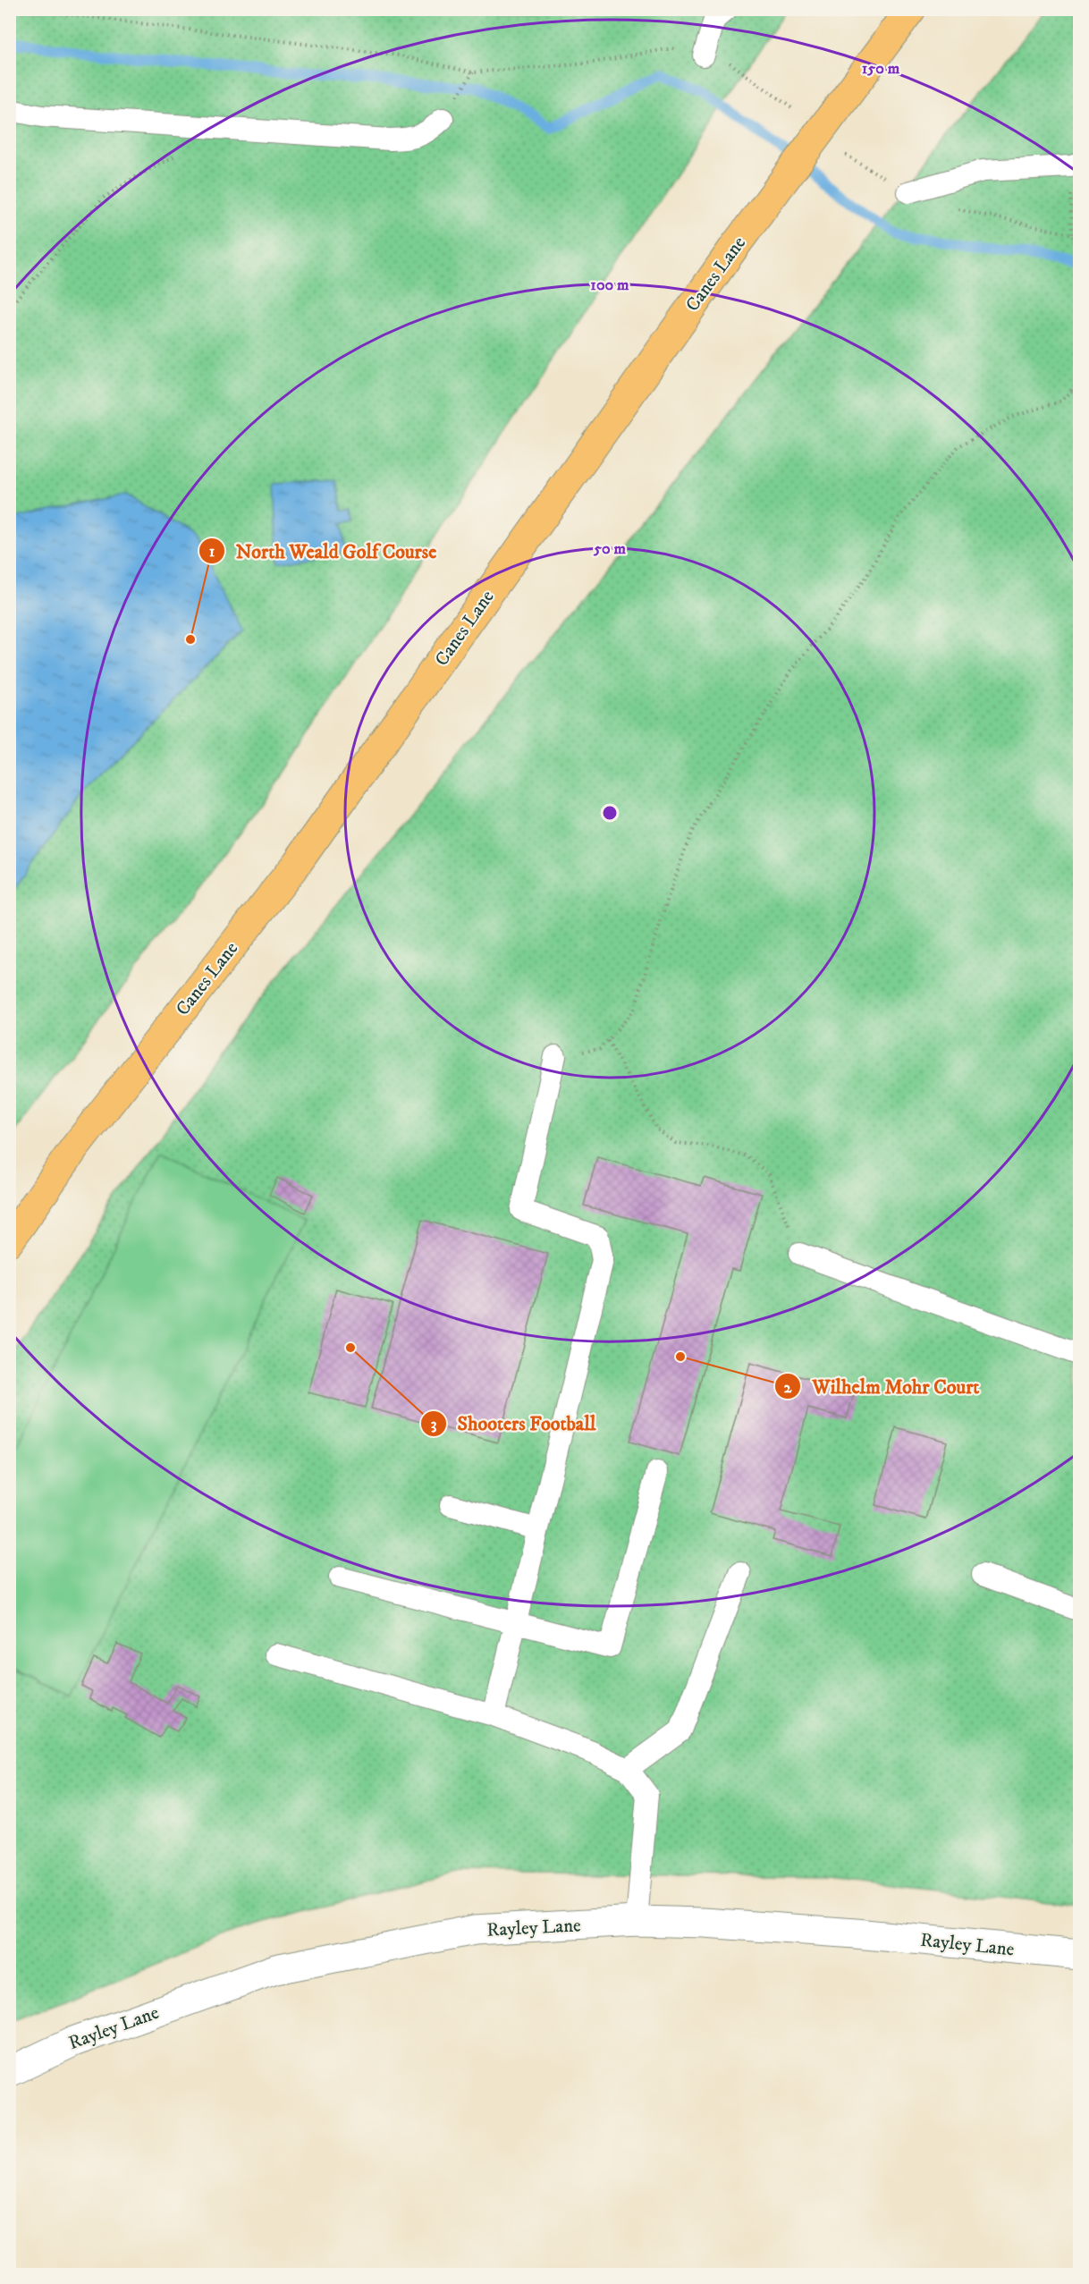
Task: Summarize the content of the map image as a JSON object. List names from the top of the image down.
{
  "streets": {
    "highway": ["Canes Lane"],
    "street": ["Rayley Lane"]
  },
  "places": ["North Weald Golf Course", "Shooters Football", "Wilhelm Mohr Court"],
  "rings": ["150 m", "100 m", "50 m"]
}
